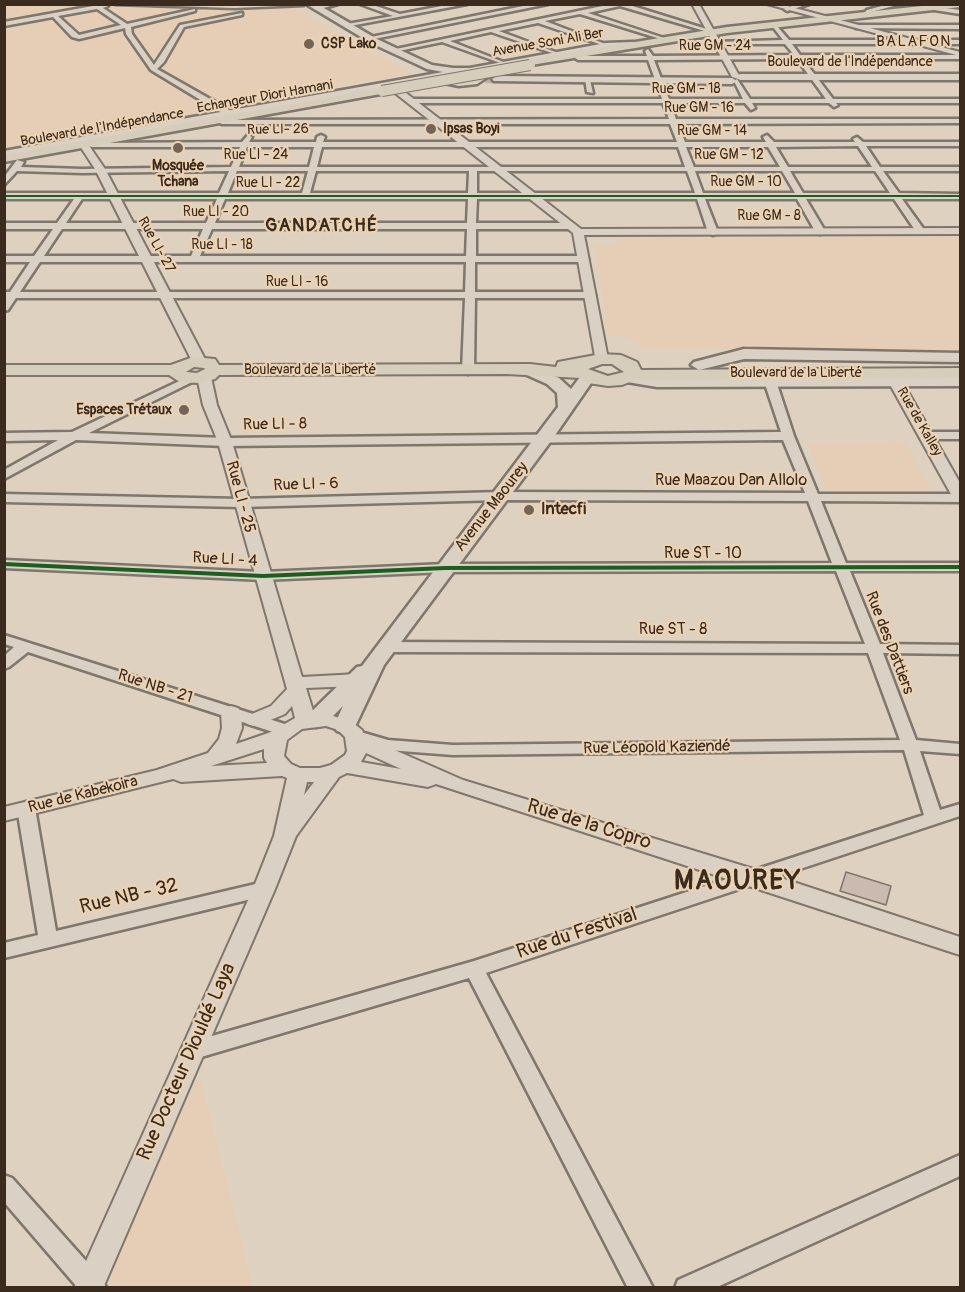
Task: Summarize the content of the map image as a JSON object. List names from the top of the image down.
{
  "streets": {
    "highway": ["Boulevard de la Liberté"],
    "main road": [
      "Avenue Soni Ali Ber",
      "Boulevard de l'Indépendance",
      "Echangeur Diori Hamani",
      "Avenue Maourey"
    ],
    "street": [
      "Rue GM - 24",
      "Rue GM - 18",
      "Rue GM - 16",
      "Rue LI- 26",
      "Rue GM - 14",
      "Rue LI - 24",
      "Rue GM - 12",
      "Rue GM - 10",
      "Rue LI - 22",
      "Rue LI - 20",
      "Rue GM - 8",
      "Rue LI- 27",
      "Rue LI - 18",
      "Rue LI - 16",
      "Rue de Kalley",
      "Rue LI - 8",
      "Rue Maazou Dan Allolo",
      "Rue LI - 6",
      "Rue LI - 25",
      "Rue ST - 10",
      "Rue LI - 4",
      "Rue ST - 8",
      "Rue des Dattiers",
      "Rue NB - 21",
      "Rue Léopold Kaziendé",
      "Rue de Kabekoira",
      "Rue de la Copro",
      "Rue NB - 32",
      "Rue du Festival",
      "Rue Docteur Diouldé Laya"
    ]
  },
  "crossings": [
    ["Avenue Soni Ali Ber", "Rue GM - 24"],
    ["Avenue Soni Ali Ber", "Boulevard de l'Indépendance"],
    ["Avenue Soni Ali Ber", "Echangeur Diori Hamani"],
    ["Boulevard de l'Indépendance", "Echangeur Diori Hamani"],
    ["Boulevard de l'Indépendance", "Rue GM - 16"],
    ["Boulevard de l'Indépendance", "Rue LI- 26"],
    ["Boulevard de l'Indépendance", "Rue LI- 27"],
    ["Rue LI- 26", "Rue GM - 14"],
    ["Rue LI- 26", "Rue LI- 27"],
    ["Rue LI - 24", "Rue GM - 12"],
    ["Rue LI - 24", "Rue LI- 27"],
    ["Rue GM - 10", "Rue LI - 22"],
    ["Rue LI - 22", "Rue LI- 27"],
    ["Rue LI - 20", "Rue GM - 8"],
    ["Rue LI - 20", "Rue LI- 27"],
    ["Rue LI- 27", "Rue LI - 18"],
    ["Rue LI- 27", "Rue LI - 16"],
    ["Rue LI- 27", "Boulevard de la Liberté"],
    ["Rue LI- 27", "Rue LI - 25"],
    ["Boulevard de la Liberté", "Rue de Kalley"],
    ["Boulevard de la Liberté", "Rue LI - 25"],
    ["Boulevard de la Liberté", "Avenue Maourey"],
    ["Boulevard de la Liberté", "Rue des Dattiers"],
    ["Rue de Kalley", "Rue Maazou Dan Allolo"],
    ["Rue LI - 8", "Rue LI - 25"],
    ["Rue LI - 8", "Avenue Maourey"],
    ["Rue LI - 8", "Rue des Dattiers"],
    ["Rue Maazou Dan Allolo", "Rue LI - 6"],
    ["Rue Maazou Dan Allolo", "Avenue Maourey"],
    ["Rue Maazou Dan Allolo", "Rue des Dattiers"],
    ["Rue LI - 6", "Rue LI - 25"],
    ["Rue LI - 6", "Avenue Maourey"],
    ["Rue LI - 25", "Avenue Maourey"],
    ["Rue LI - 25", "Rue LI - 4"],
    ["Rue LI - 25", "Rue NB - 21"],
    ["Rue LI - 25", "Rue Léopold Kaziendé"],
    ["Rue LI - 25", "Rue de Kabekoira"],
    ["Rue LI - 25", "Rue de la Copro"],
    ["Rue LI - 25", "Rue Docteur Diouldé Laya"],
    ["Avenue Maourey", "Rue ST - 10"],
    ["Avenue Maourey", "Rue LI - 4"],
    ["Avenue Maourey", "Rue ST - 8"],
    ["Avenue Maourey", "Rue NB - 21"],
    ["Avenue Maourey", "Rue Léopold Kaziendé"],
    ["Avenue Maourey", "Rue de Kabekoira"],
    ["Avenue Maourey", "Rue de la Copro"],
    ["Avenue Maourey", "Rue Docteur Diouldé Laya"],
    ["Rue ST - 10", "Rue LI - 4"],
    ["Rue ST - 10", "Rue des Dattiers"],
    ["Rue ST - 8", "Rue des Dattiers"],
    ["Rue des Dattiers", "Rue Léopold Kaziendé"],
    ["Rue des Dattiers", "Rue du Festival"],
    ["Rue NB - 21", "Rue Léopold Kaziendé"],
    ["Rue NB - 21", "Rue de Kabekoira"],
    ["Rue NB - 21", "Rue de la Copro"],
    ["Rue NB - 21", "Rue Docteur Diouldé Laya"],
    ["Rue Léopold Kaziendé", "Rue de Kabekoira"],
    ["Rue Léopold Kaziendé", "Rue de la Copro"],
    ["Rue Léopold Kaziendé", "Rue Docteur Diouldé Laya"],
    ["Rue de Kabekoira", "Rue de la Copro"],
    ["Rue de Kabekoira", "Rue Docteur Diouldé Laya"],
    ["Rue de la Copro", "Rue du Festival"],
    ["Rue de la Copro", "Rue Docteur Diouldé Laya"],
    ["Rue NB - 32", "Rue Docteur Diouldé Laya"],
    ["Rue du Festival", "Rue Docteur Diouldé Laya"]
  ],
  "districts": ["BALAFON", "GANDATCHÉ", "MAOUREY"],
  "places": [
    "CSP Lako",
    "Ipsas Boyi",
    "Mosquée Tchana",
    "Espaces Trétaux",
    "Intecfi"
  ]
}
